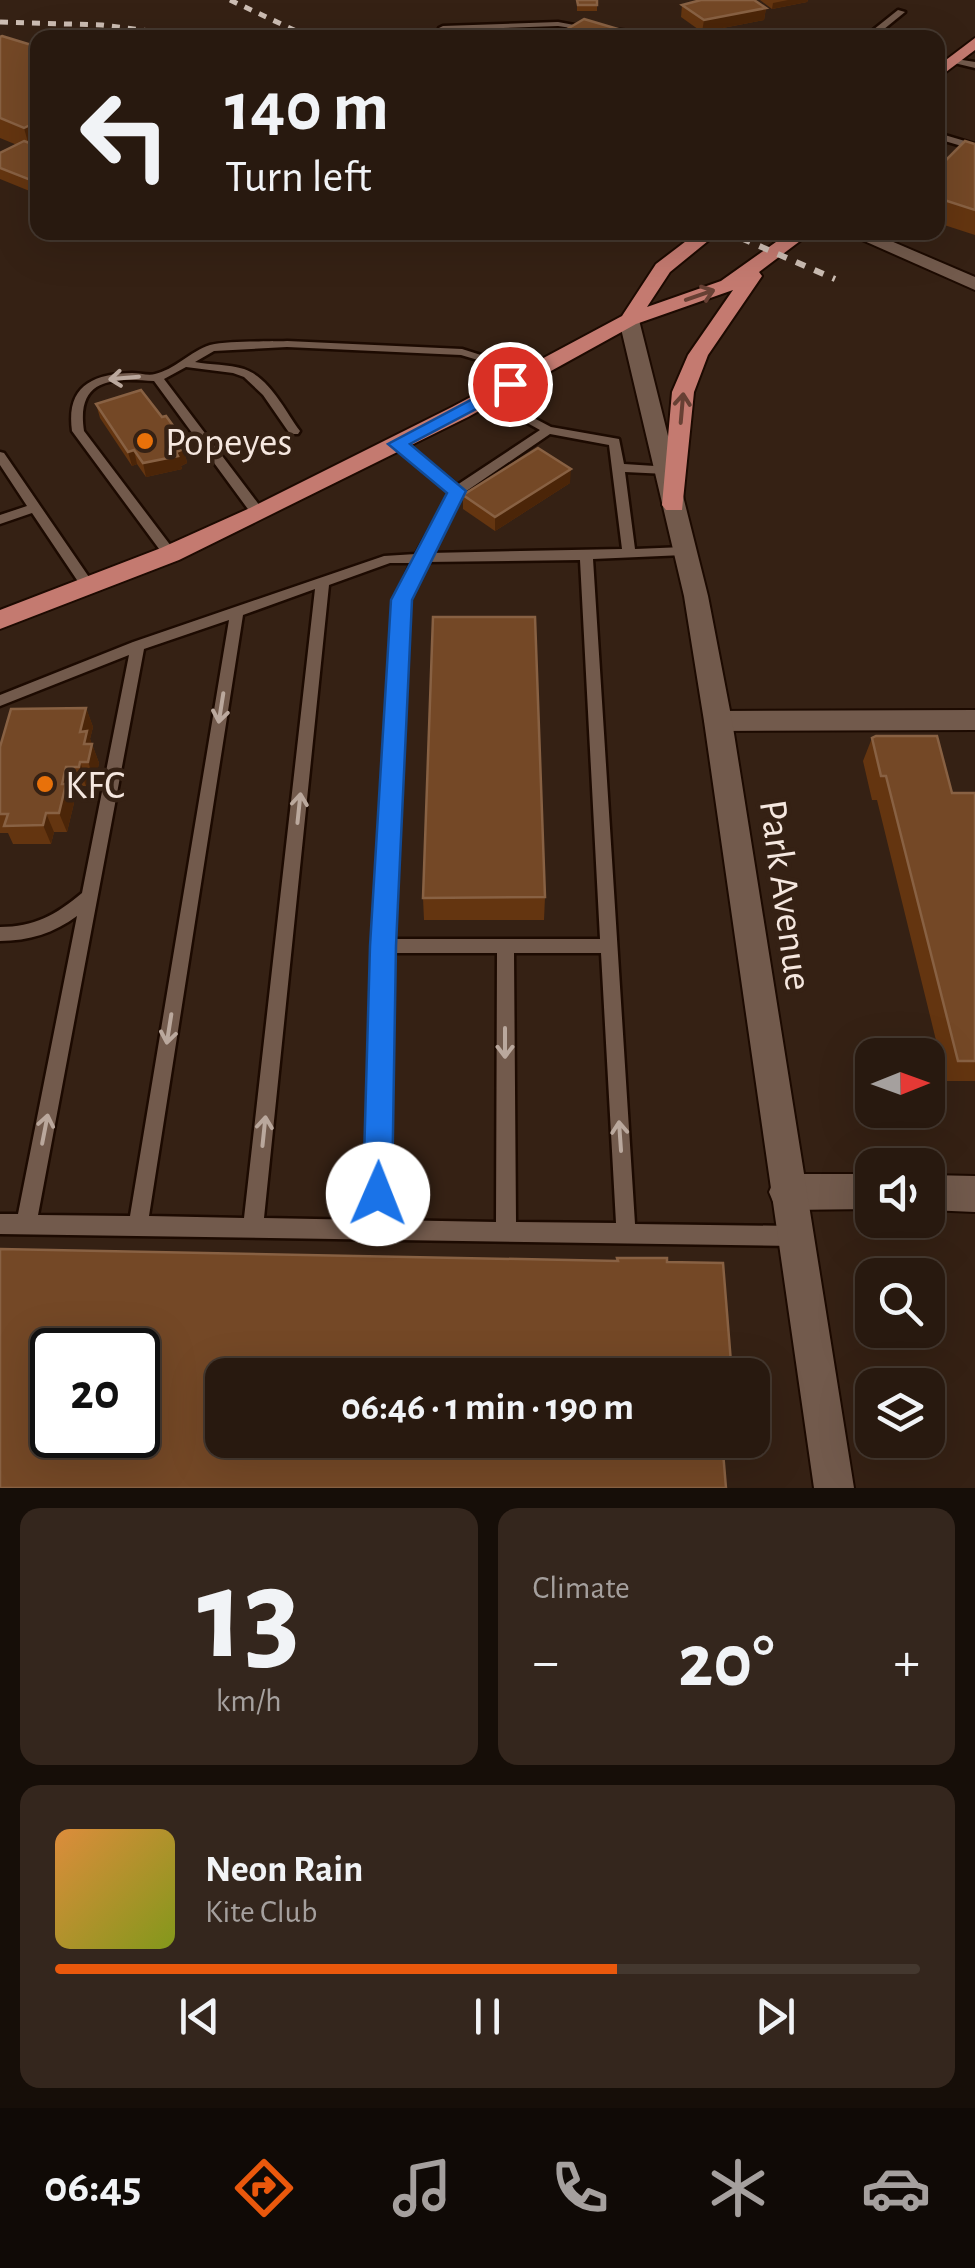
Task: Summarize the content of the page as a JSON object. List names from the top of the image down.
{
  "streets": {
    "main road": ["Park Avenue"]
  },
  "places": ["Popeyes", "KFC"],
  "north": "right",
  "page": {
    "turn": ["140 m", "Turn left"],
    "limit": "20",
    "trip": "06:46 · 1 min · 190 m",
    "tile": [
      ["13", "km/h"],
      "Climate"
    ],
    "heat": ["−", "20°", "+"],
    "song": ["Neon Rain", "Kite Club"],
    "tabs": "06:45"
  }
}
